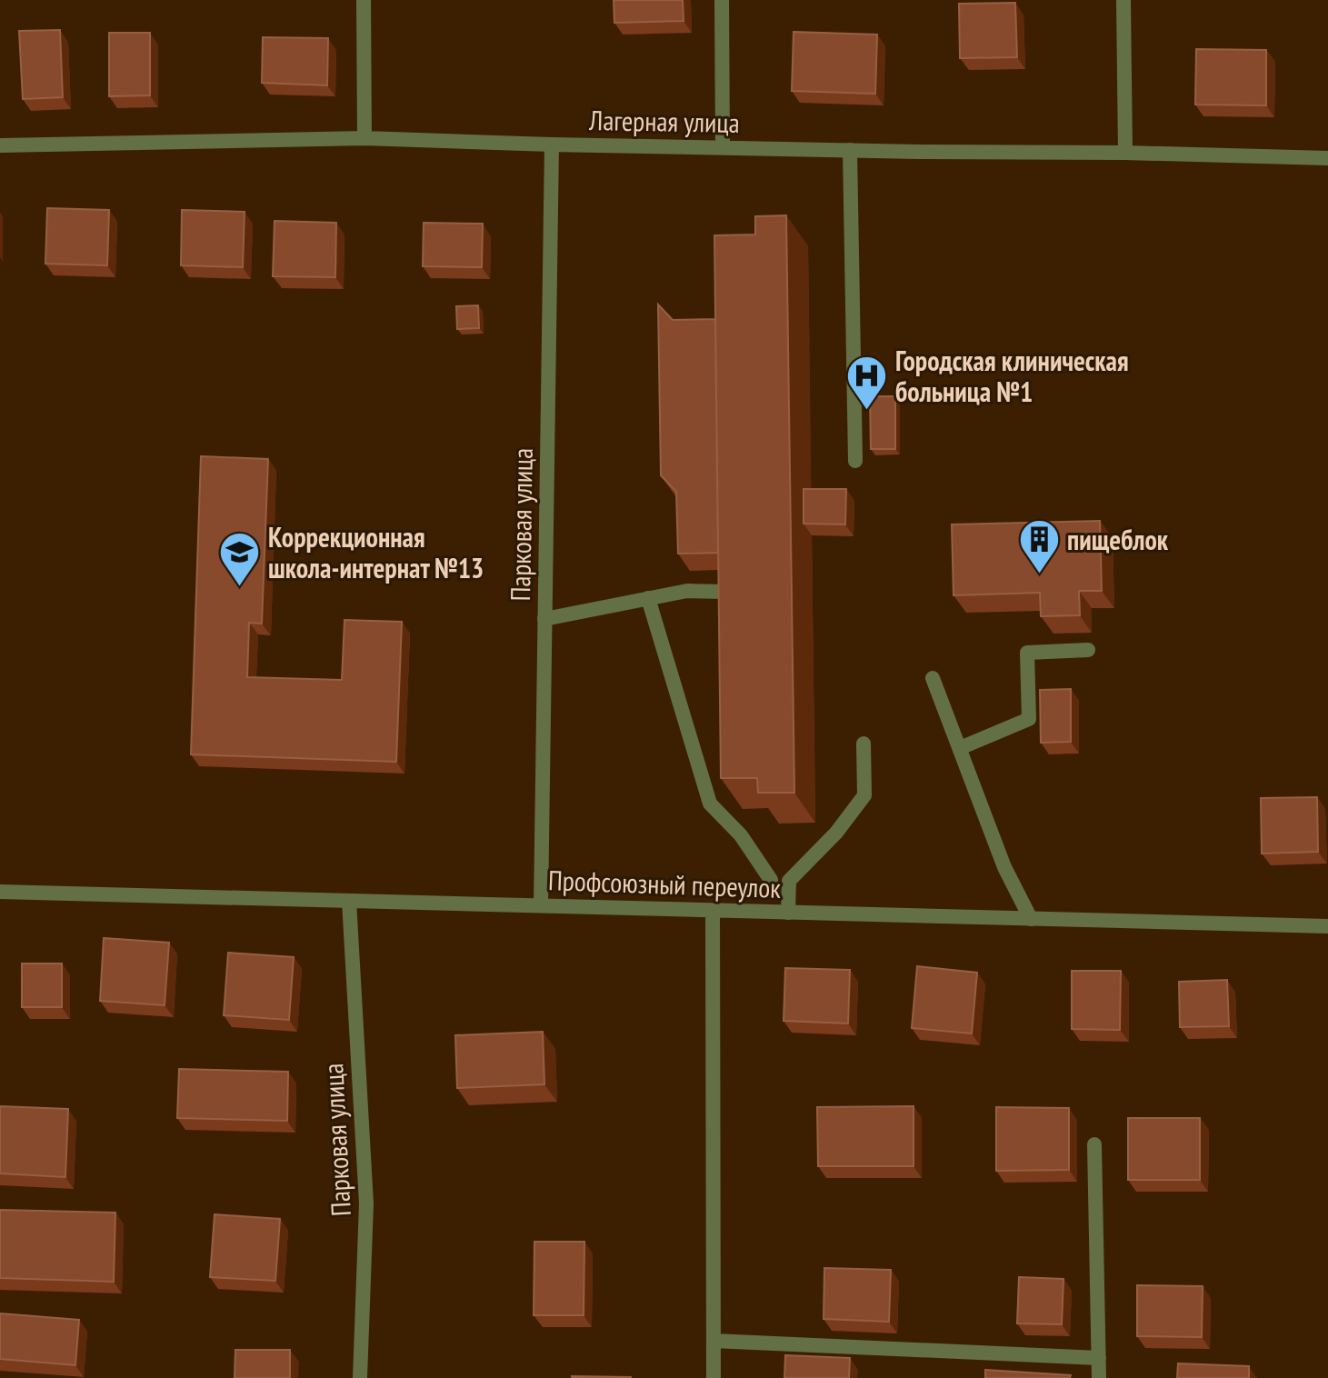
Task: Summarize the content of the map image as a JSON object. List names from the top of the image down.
{
  "streets": {
    "street": ["Лагерная улица", "Парковая улица", "Профсоюзный переулок"]
  },
  "crossings": [
    ["Лагерная улица", "Парковая улица"],
    ["Парковая улица", "Профсоюзный переулок"]
  ],
  "places": {
    "hospital": ["Городская клиническая больница №1"],
    "building": ["пищеблок"],
    "school or university": ["Коррекционная школа-интернат №13"]
  }
}
